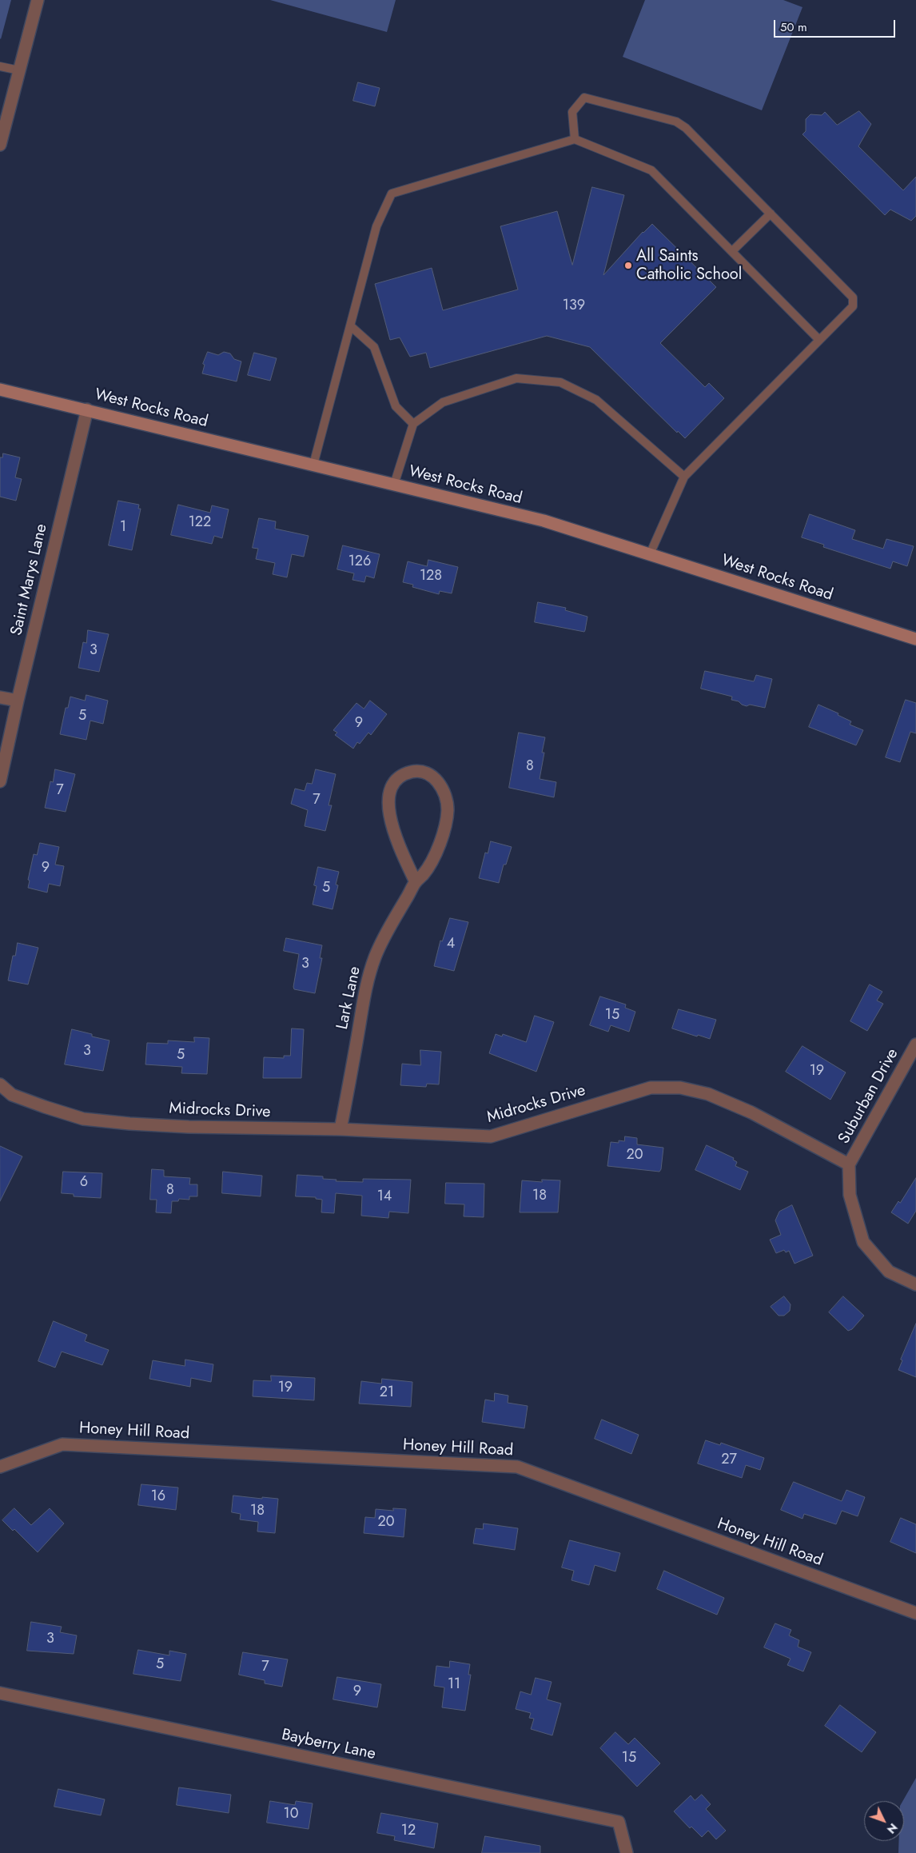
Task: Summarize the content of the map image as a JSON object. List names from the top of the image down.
{
  "streets": {
    "main road": ["West Rocks Road"],
    "street": [
      "Saint Marys Lane",
      "Lark Lane",
      "Suburban Drive",
      "Midrocks Drive",
      "Honey Hill Road",
      "Bayberry Lane"
    ]
  },
  "crossings": [
    ["West Rocks Road", "Saint Marys Lane"],
    ["Lark Lane", "Midrocks Drive"],
    ["Suburban Drive", "Midrocks Drive"]
  ],
  "places": ["All Saints Catholic School"],
  "house_numbers": [
    "139",
    "122",
    "1",
    "126",
    "128",
    "3",
    "5",
    "9",
    "8",
    "7",
    "7",
    "9",
    "5",
    "4",
    "3",
    "15",
    "3",
    "5",
    "19",
    "20",
    "6",
    "8",
    "18",
    "14",
    "19",
    "21",
    "27",
    "16",
    "18",
    "20",
    "3",
    "5",
    "7",
    "11",
    "9",
    "15",
    "10",
    "12"
  ],
  "scale_bar": "50 m",
  "north": "bottom right"
}
